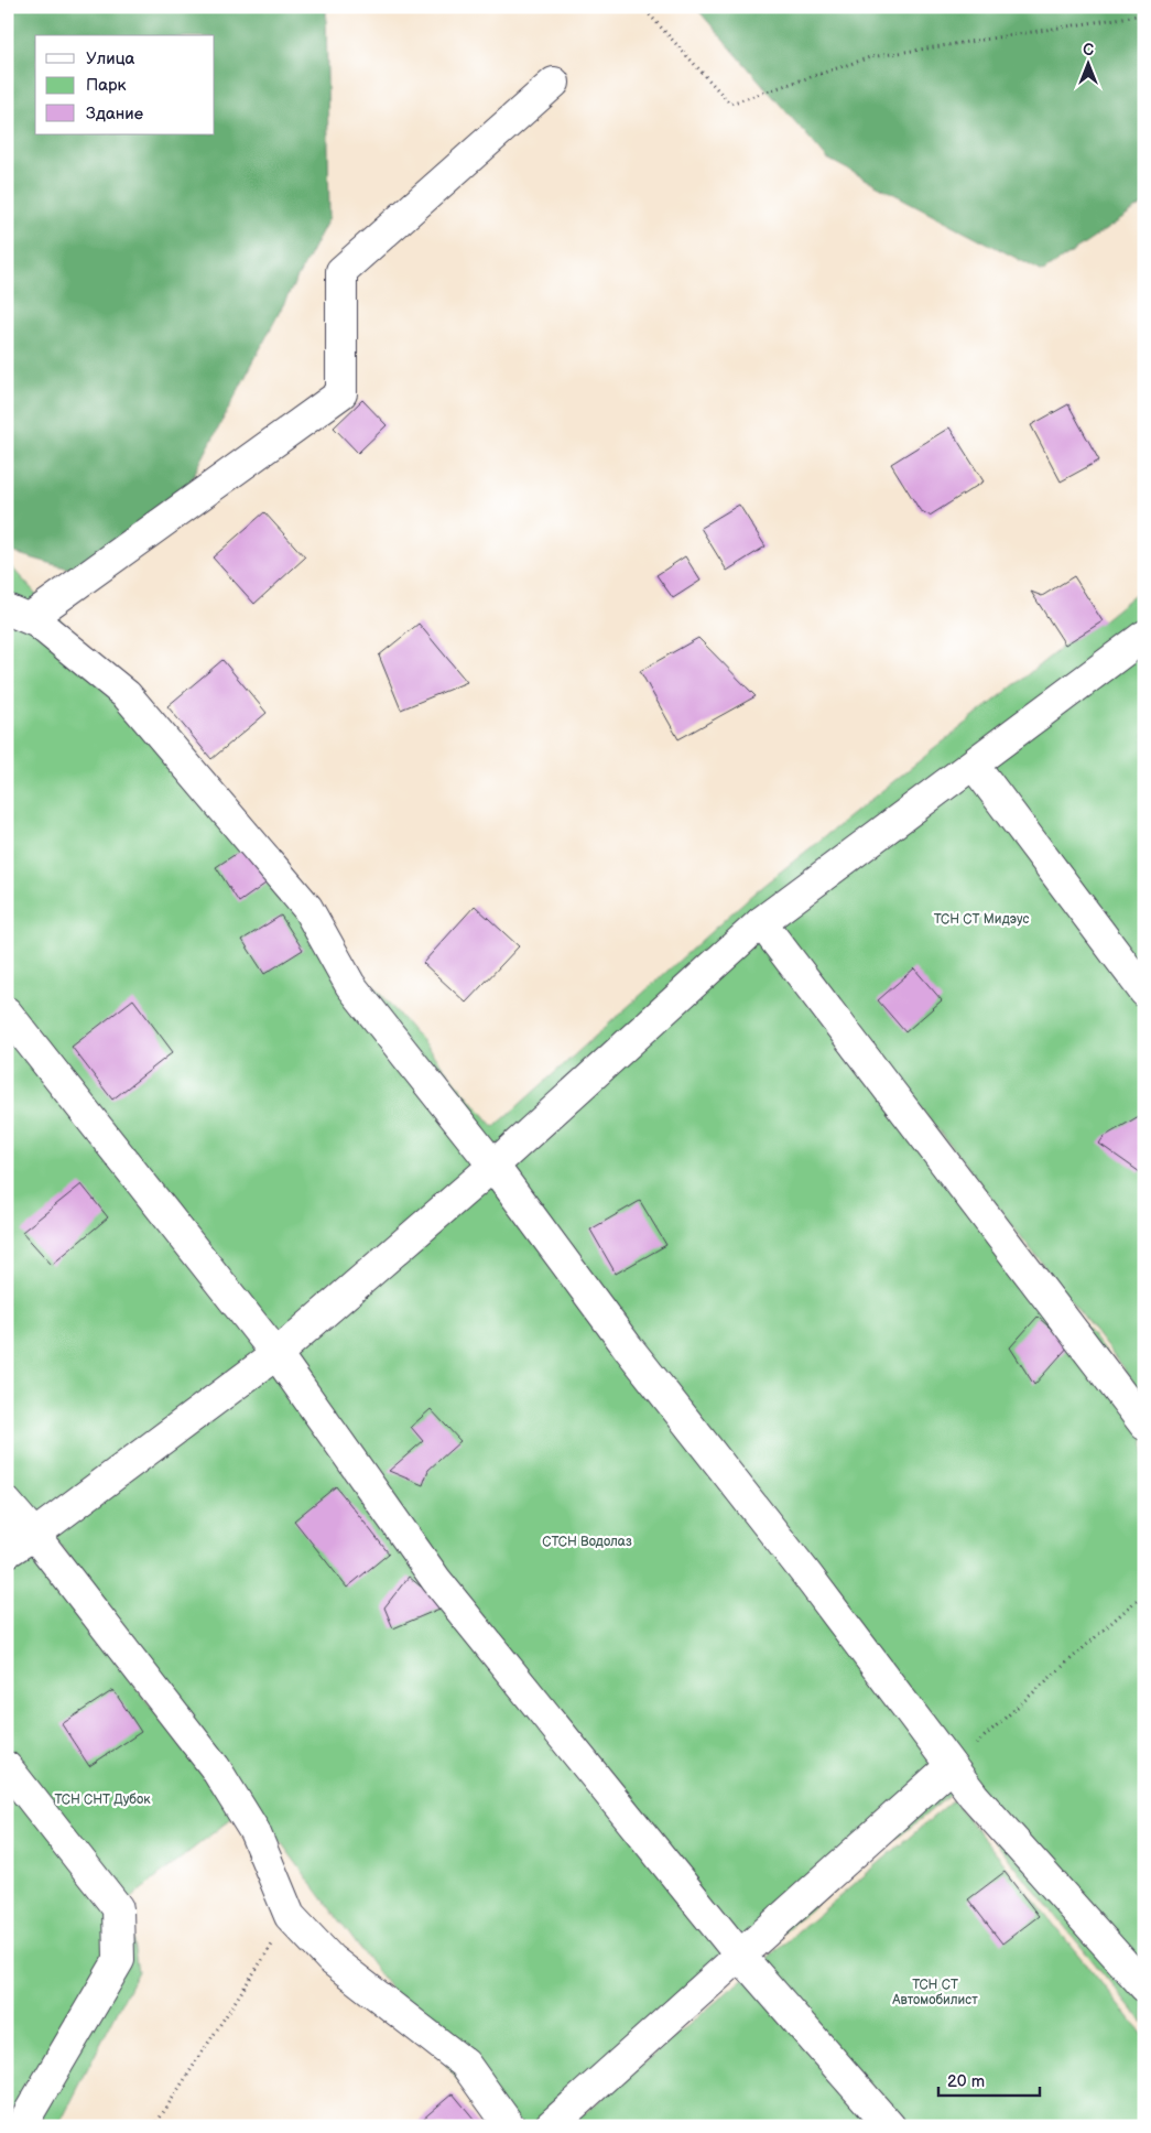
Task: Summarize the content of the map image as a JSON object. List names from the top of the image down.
{
  "parks": [
    "ТСН СТ Мидэус",
    "СТСН Водолаз",
    "ТСН СНТ Дубок",
    "ТСН СТ Автомобилист"
  ],
  "legend": ["Улица", "Парк", "Здание"],
  "scale_bar": "20 m",
  "north": "top"
}
